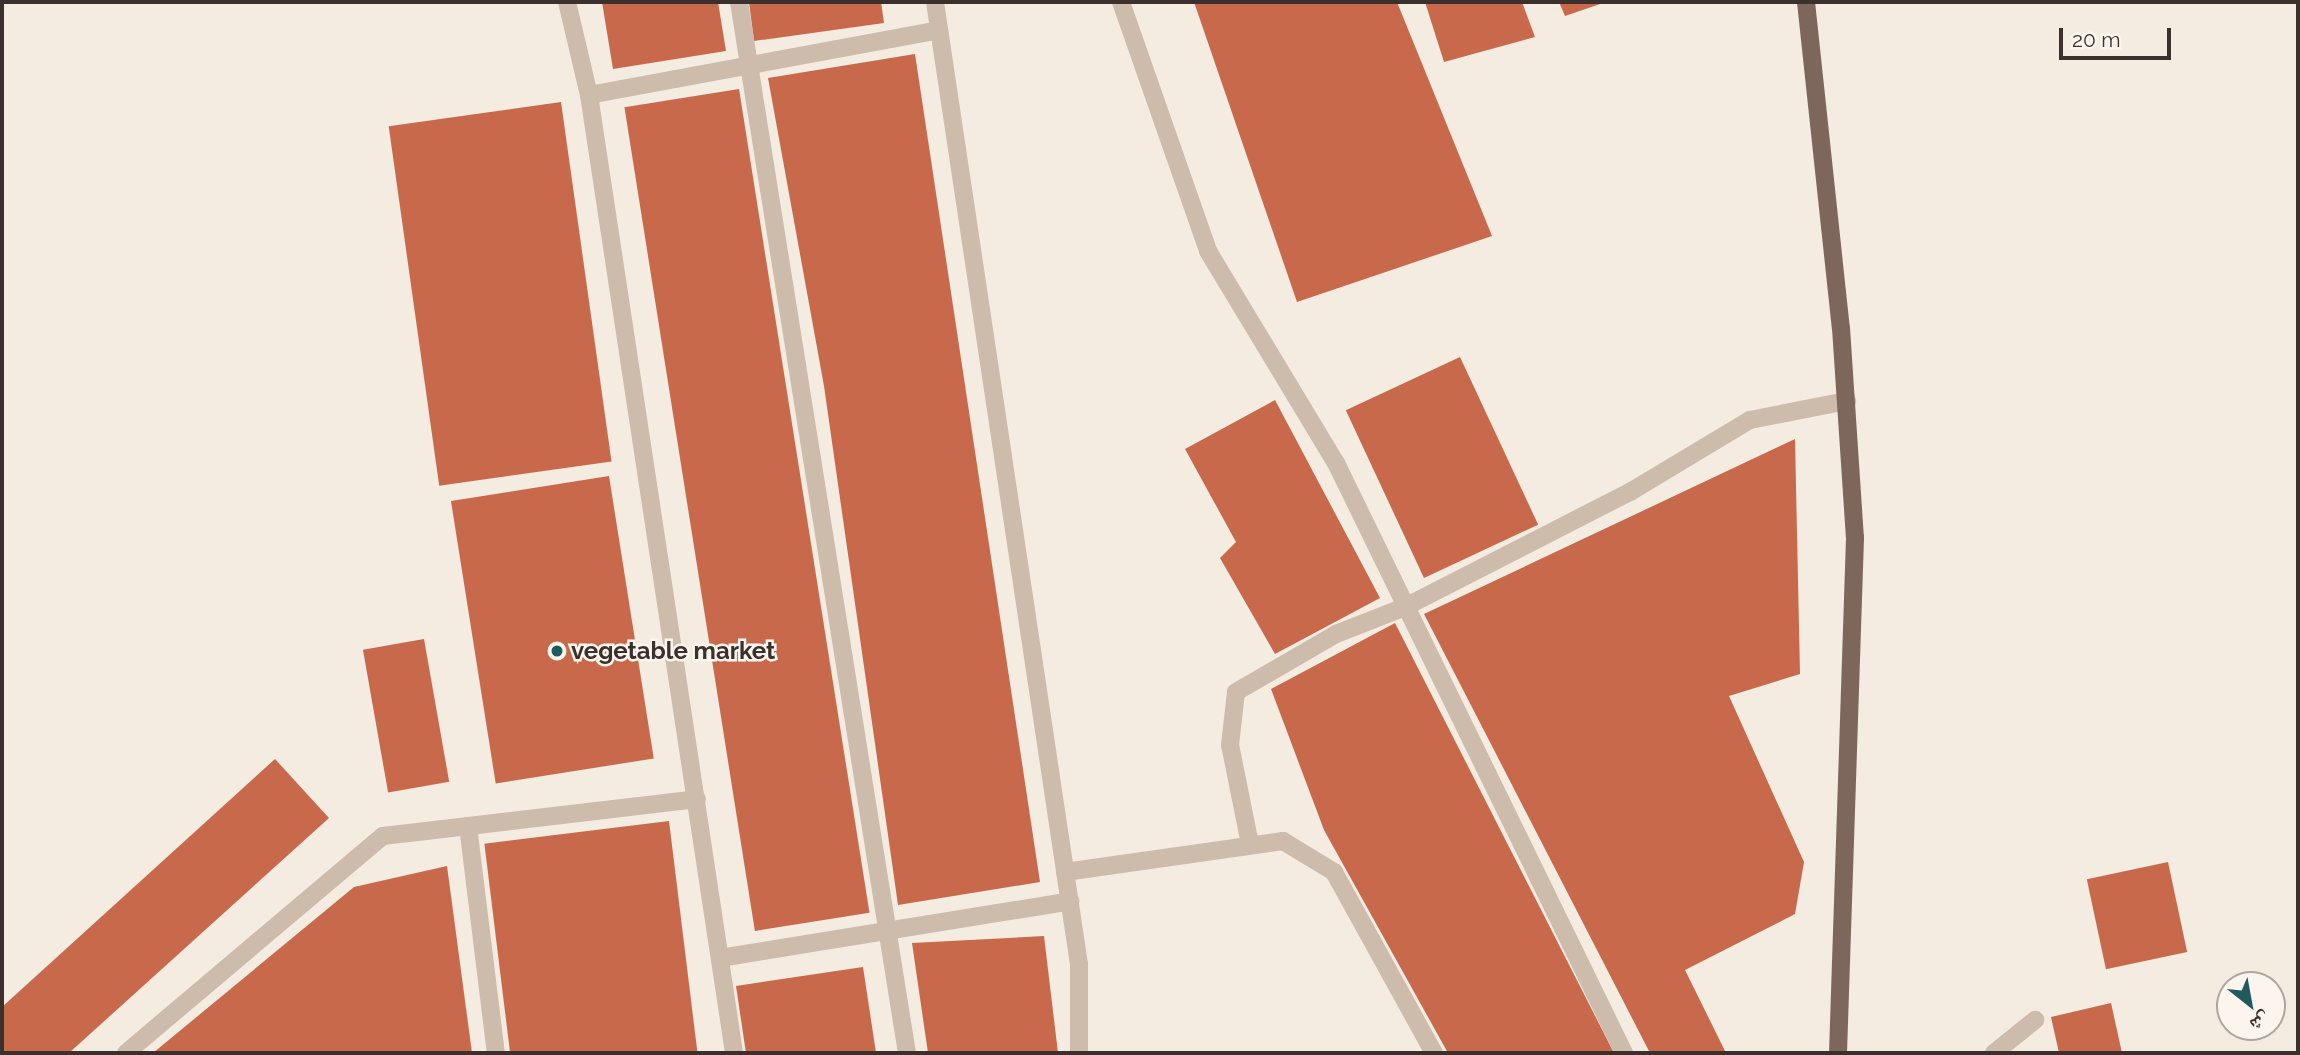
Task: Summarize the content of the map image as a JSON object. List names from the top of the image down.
{
  "places": ["vegetable market"],
  "scale_bar": "20 m",
  "north": "bottom right"
}
